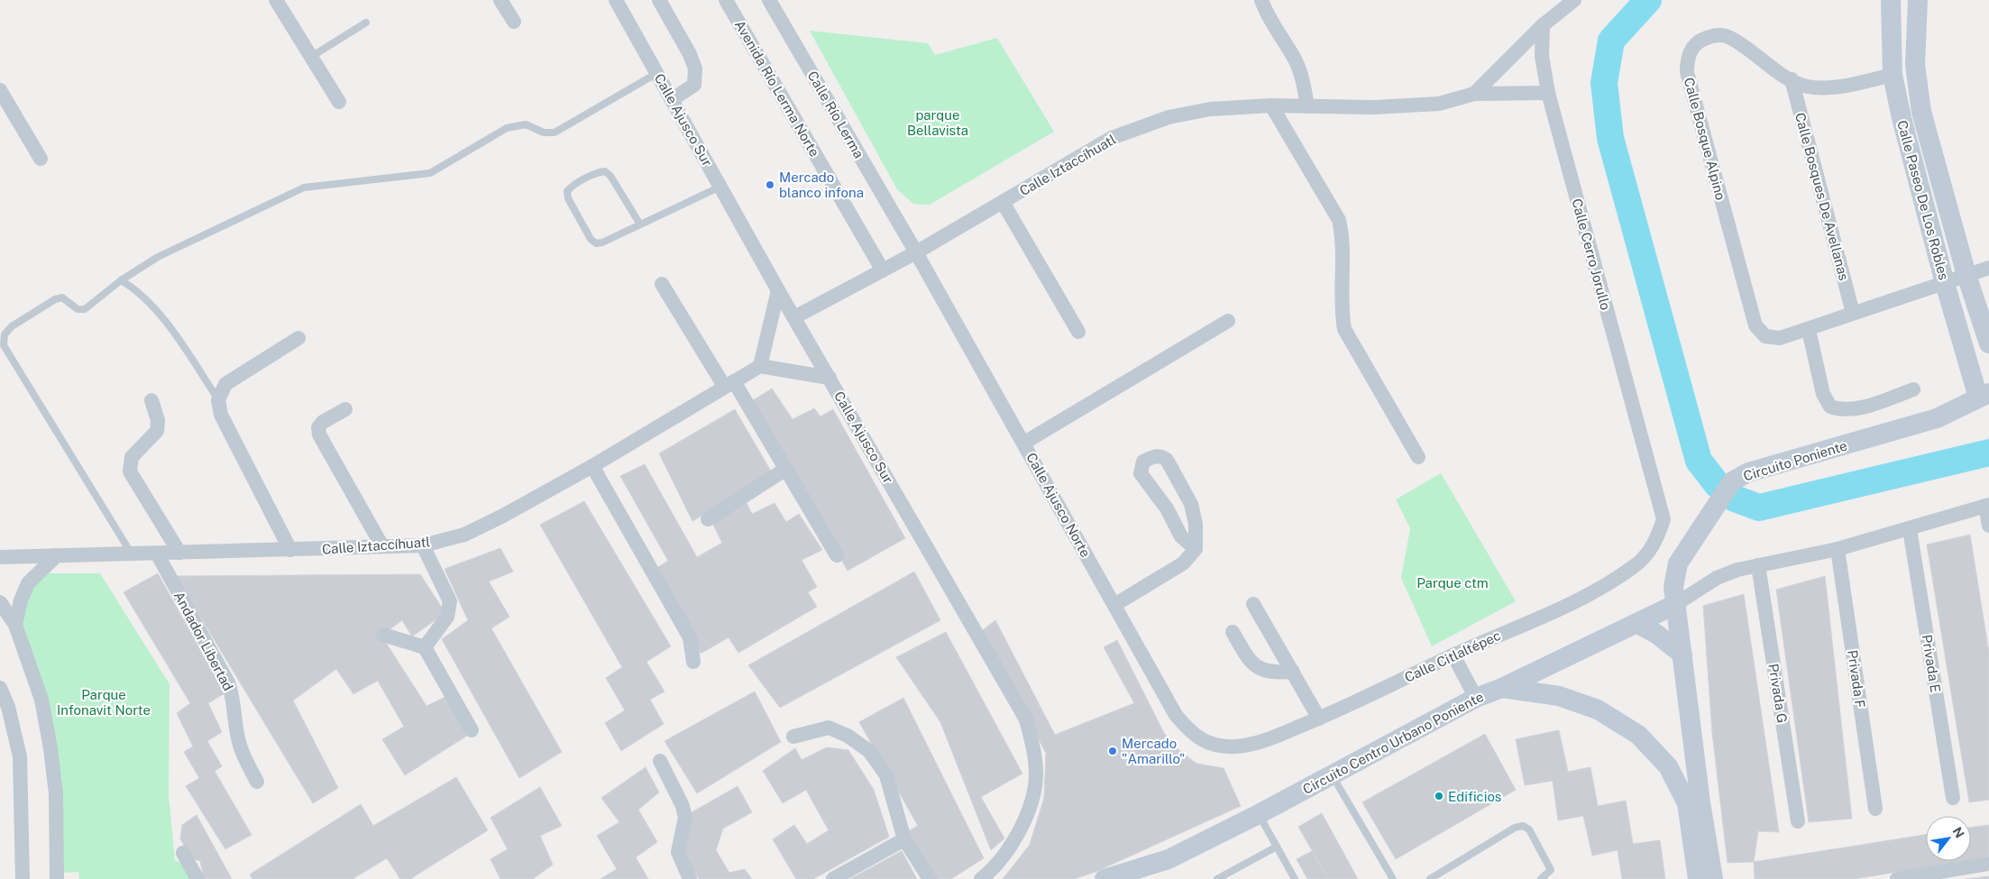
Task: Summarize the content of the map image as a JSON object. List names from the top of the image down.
{
  "streets": {
    "main road": ["Calle Paseo De Los Robles", "Circuito Poniente", "Circuito Centro Urbano Poniente"],
    "street": [
      "Avenida Río Lerma Norte",
      "Calle Río Lerma",
      "Calle Ajusco Sur",
      "Calle Bosque Alpino",
      "Calle Iztaccíhuatl",
      "Calle Bosques De Avellanas",
      "Calle Cerro Jorullo",
      "Calle Ajusco Norte",
      "Andador Libertad",
      "Calle Citlaltépec",
      "Privada E",
      "Privada F",
      "Privada G"
    ]
  },
  "crossings": [
    ["Avenida Río Lerma Norte", "Calle Iztaccíhuatl"],
    ["Calle Río Lerma", "Calle Iztaccíhuatl"],
    ["Calle Río Lerma", "Calle Ajusco Norte"],
    ["Calle Ajusco Sur", "Calle Iztaccíhuatl"],
    ["Calle Bosque Alpino", "Calle Bosques De Avellanas"],
    ["Calle Bosque Alpino", "Calle Paseo De Los Robles"],
    ["Calle Iztaccíhuatl", "Calle Cerro Jorullo"],
    ["Calle Iztaccíhuatl", "Calle Ajusco Norte"],
    ["Calle Iztaccíhuatl", "Andador Libertad"],
    ["Calle Paseo De Los Robles", "Circuito Poniente"],
    ["Calle Cerro Jorullo", "Calle Citlaltépec"],
    ["Circuito Poniente", "Circuito Centro Urbano Poniente"],
    ["Calle Ajusco Norte", "Calle Citlaltépec"]
  ],
  "parks": ["parque Bellavista", "Parque ctm", "Parque Infonavit Norte"],
  "places": ["Mercado blanco infona", "Mercado \"Amarillo\"", "Edificios"],
  "north": "top right"
}
